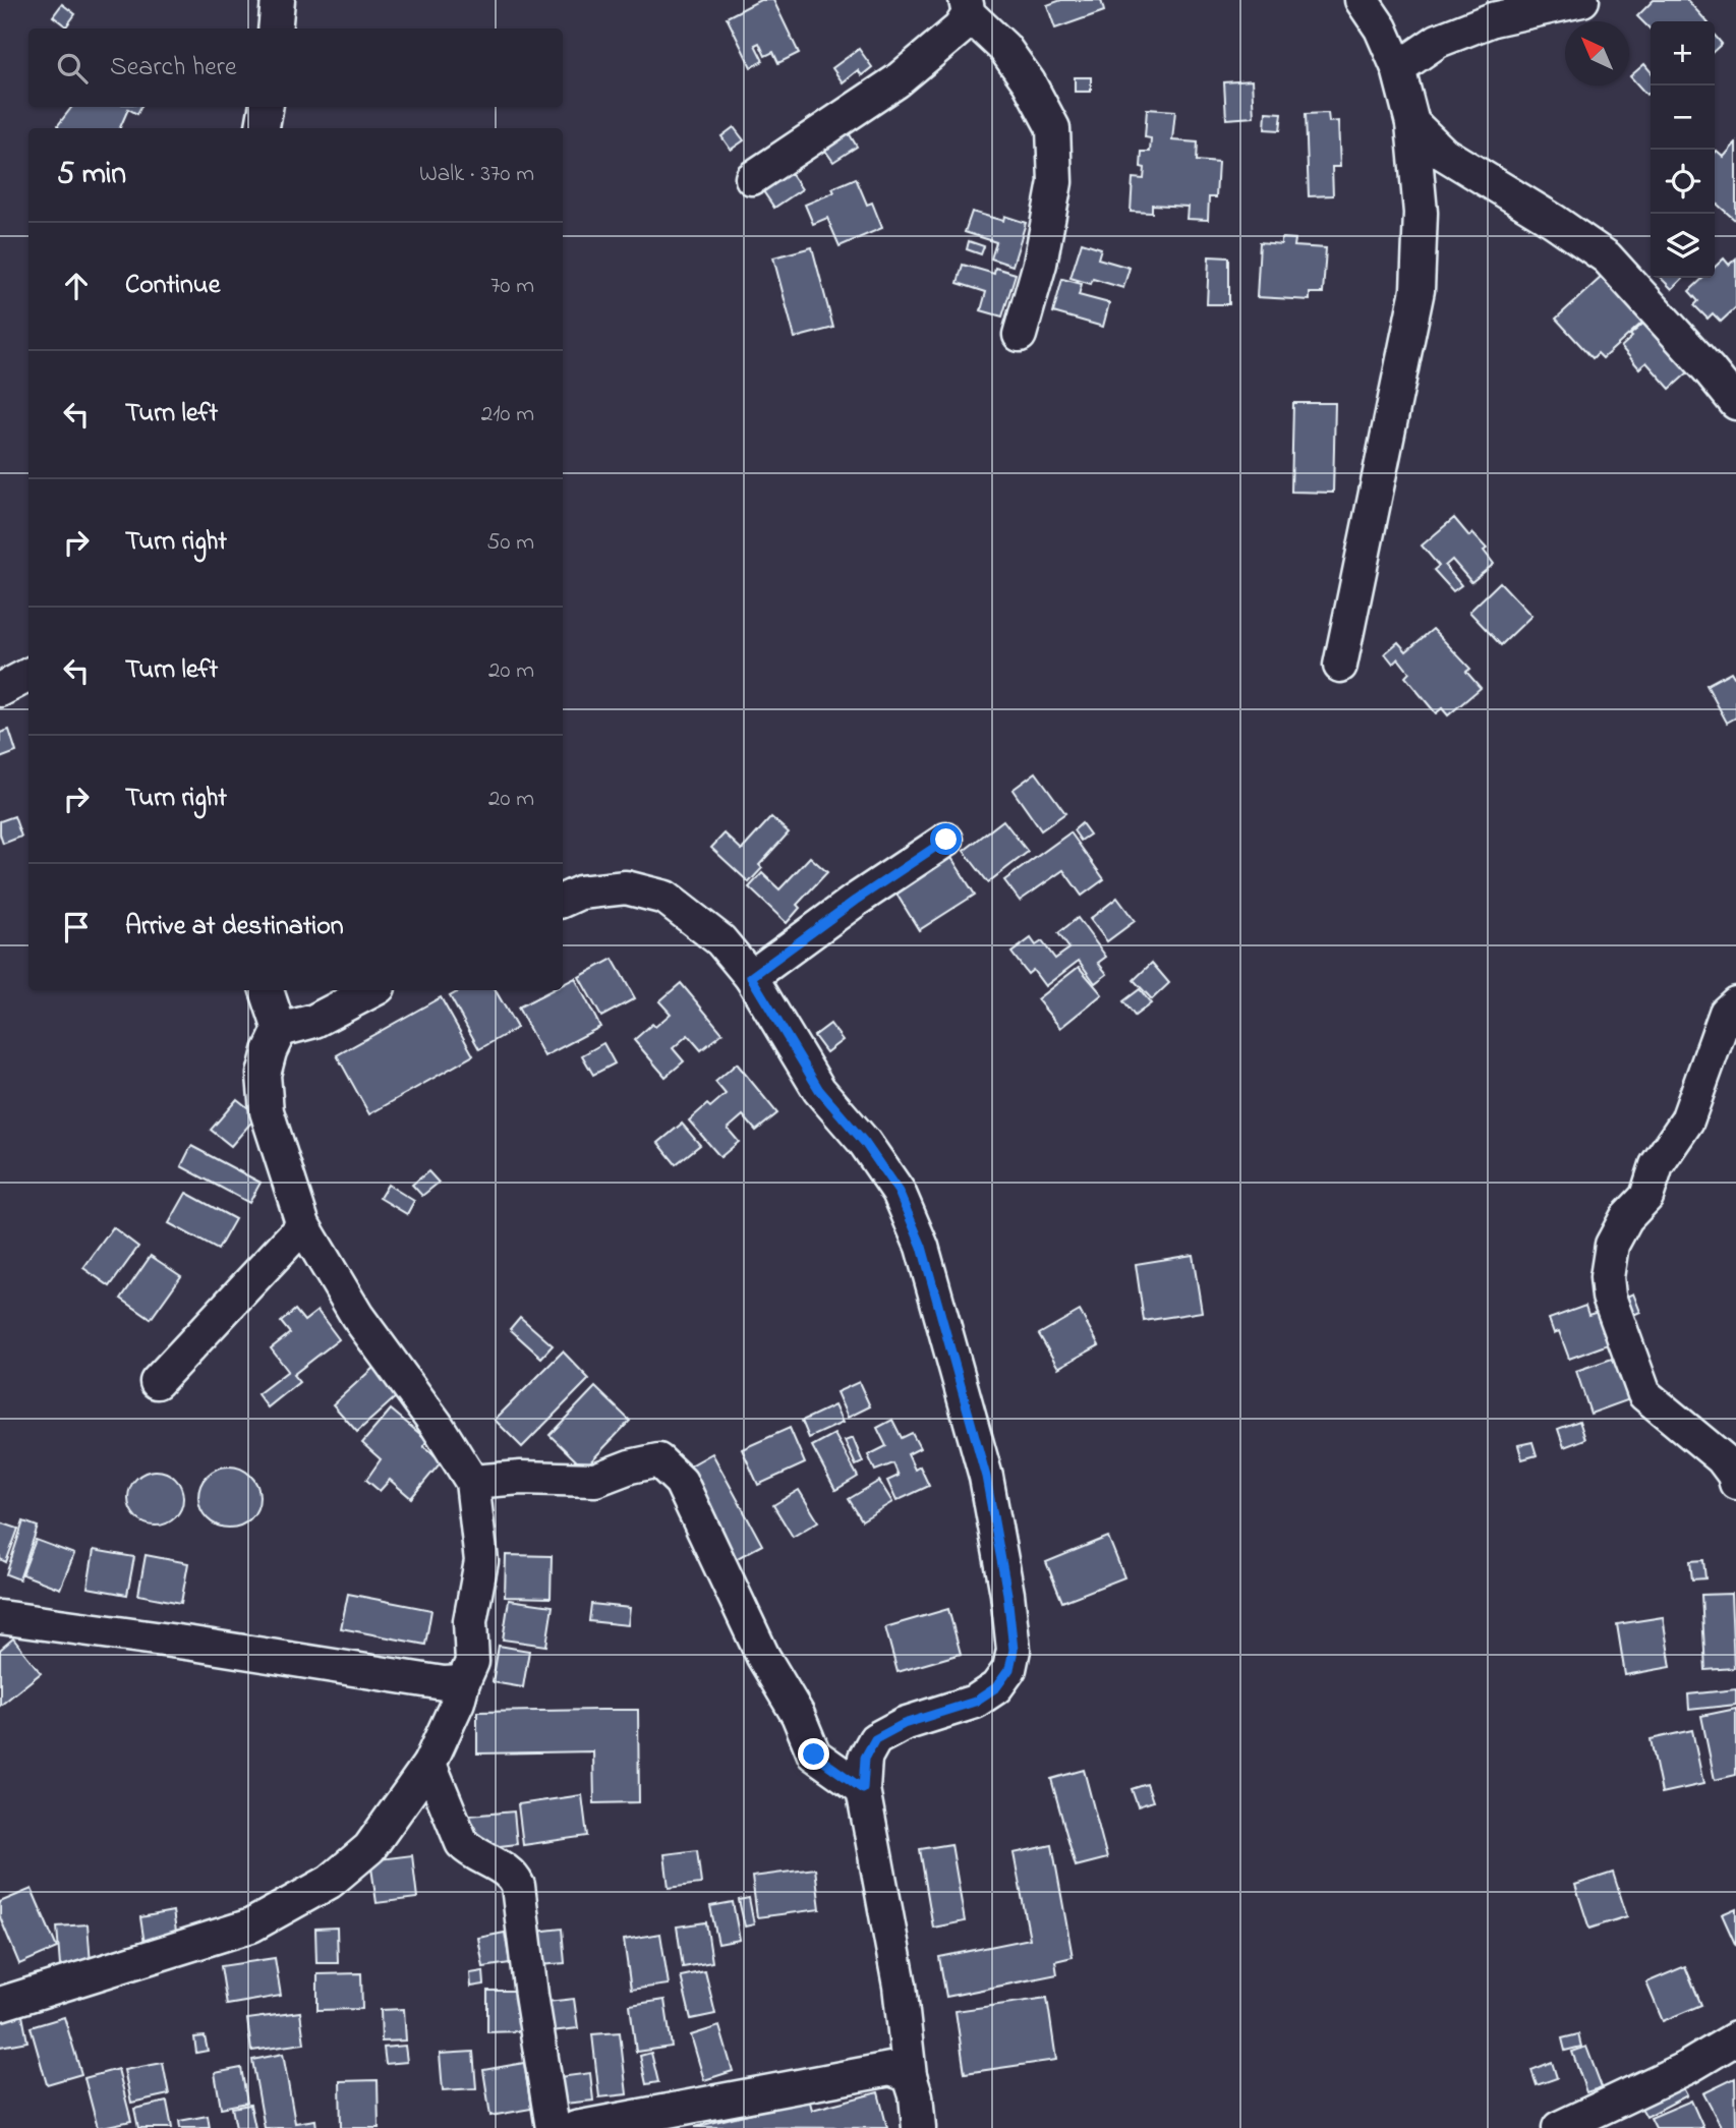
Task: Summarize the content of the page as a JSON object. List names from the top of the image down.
{
  "north": "top left",
  "page": {
    "map_buttons": ["+", "−"],
    "search": "Search here",
    "heading": ["5 min", "Walk · 370 m"],
    "list": [
      ["Continue", "70 m"],
      ["Turn left", "210 m"],
      ["Turn right", "50 m"],
      ["Turn left", "20 m"],
      ["Turn right", "20 m"],
      "Arrive at destination"
    ]
  }
}
